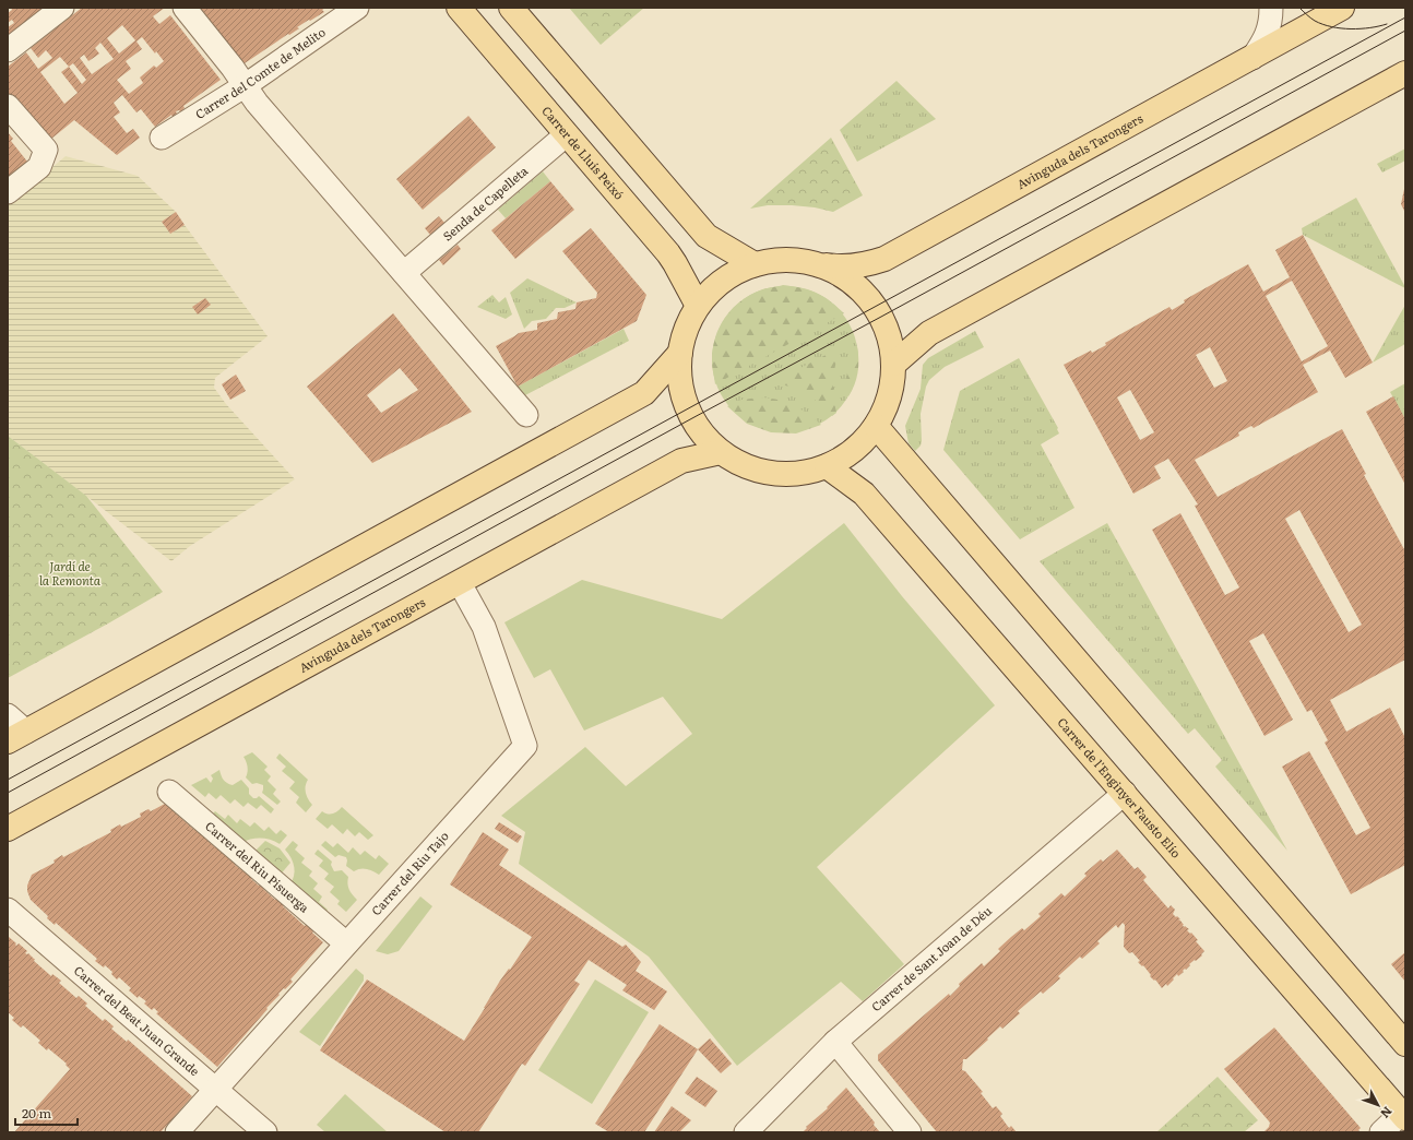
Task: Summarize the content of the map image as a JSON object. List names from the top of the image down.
{
  "streets": {
    "main road": ["Avinguda dels Tarongers", "Carrer de Lluís Peixó", "Carrer de l'Enginyer Fausto Elío"],
    "street": [
      "Carrer del Comte de Melito",
      "Senda de Capelleta",
      "Carrer del Riu Pisuerga",
      "Carrer del Riu Tajo",
      "Carrer de Sant Joan de Déu",
      "Carrer del Beat Juan Grande"
    ]
  },
  "crossings": [
    ["Avinguda dels Tarongers", "Carrer del Riu Tajo"],
    ["Carrer de Lluís Peixó", "Senda de Capelleta"],
    ["Carrer de l'Enginyer Fausto Elío", "Carrer de Sant Joan de Déu"],
    ["Carrer del Riu Pisuerga", "Carrer del Riu Tajo"],
    ["Carrer del Riu Tajo", "Carrer del Beat Juan Grande"]
  ],
  "parks": ["Jardí de la Remonta"],
  "scale_bar": "20 m",
  "north": "bottom right"
}
